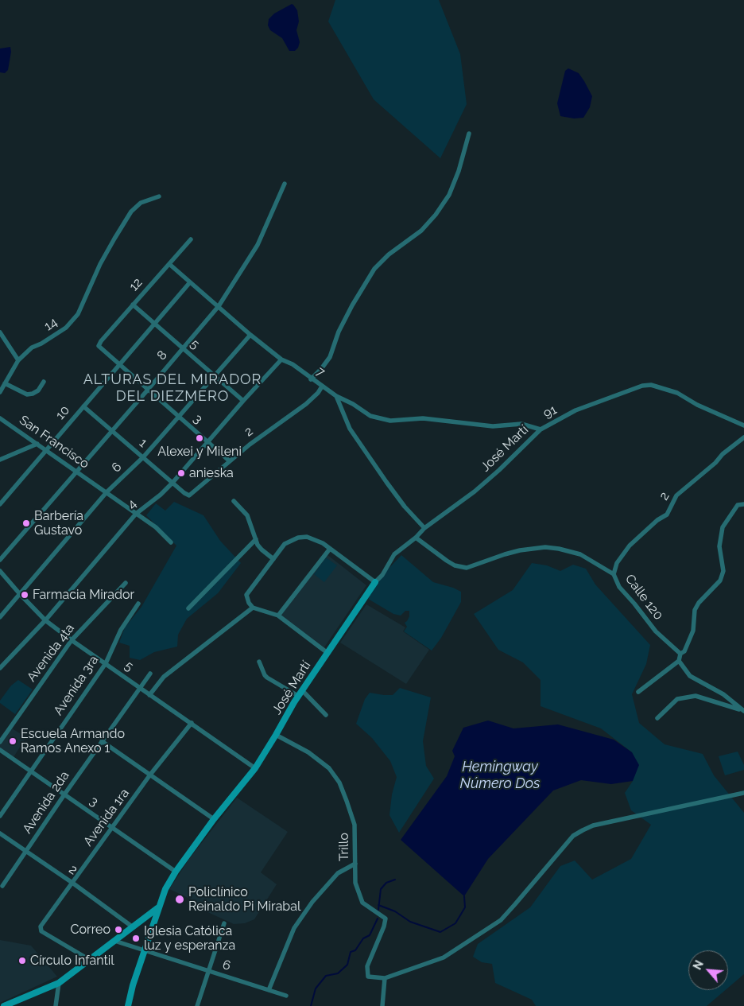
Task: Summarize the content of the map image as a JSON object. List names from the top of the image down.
{
  "streets": {
    "street": [
      "12",
      "14",
      "5",
      "8",
      "7",
      "91",
      "10",
      "3",
      "2",
      "San Francisco",
      "1",
      "José Martí",
      "6",
      "4",
      "Calle 120",
      "Avenida 4ta",
      "Avenida 3ra",
      "Avenida 2da",
      "Avenida 1ra",
      "Trillo"
    ]
  },
  "crossings": [
    ["12", "5"],
    ["12", "7"],
    ["12", "3"],
    ["5", "8"],
    ["5", "10"],
    ["5", "José Martí"],
    ["5", "6"],
    ["5", "4"],
    ["5", "Avenida 4ta"],
    ["5", "Avenida 3ra"],
    ["5", "Avenida 2da"],
    ["5", "Avenida 1ra"],
    ["8", "7"],
    ["8", "3"],
    ["8", "San Francisco"],
    ["8", "1"],
    ["7", "91"],
    ["7", "10"],
    ["7", "2"],
    ["7", "6"],
    ["7", "4"],
    ["91", "José Martí"],
    ["10", "3"],
    ["10", "San Francisco"],
    ["10", "1"],
    ["3", "2"],
    ["3", "José Martí"],
    ["3", "6"],
    ["3", "4"],
    ["3", "Avenida 3ra"],
    ["3", "Avenida 2da"],
    ["3", "Avenida 1ra"],
    ["2", "1"],
    ["2", "Calle 120"],
    ["2", "Avenida 2da"],
    ["2", "Avenida 1ra"],
    ["San Francisco", "6"],
    ["San Francisco", "4"],
    ["1", "6"],
    ["1", "4"],
    ["José Martí", "6"],
    ["José Martí", "Calle 120"],
    ["José Martí", "Trillo"]
  ],
  "districts": ["ALTURAS DEL MIRADOR DEL DIEZMERO"],
  "water": ["Hemingway Número Dos"],
  "places": [
    "Alexei y Mileni",
    "anieska",
    "Barbería Gustavo",
    "Farmacia Mirador",
    "Escuela Armando Ramos Anexo 1",
    "Policlínico Reinaldo Pi Mirabal",
    "Correo",
    "Iglesia Católica luz y esperanza",
    "Círculo Infantil"
  ],
  "north": "top left"
}
